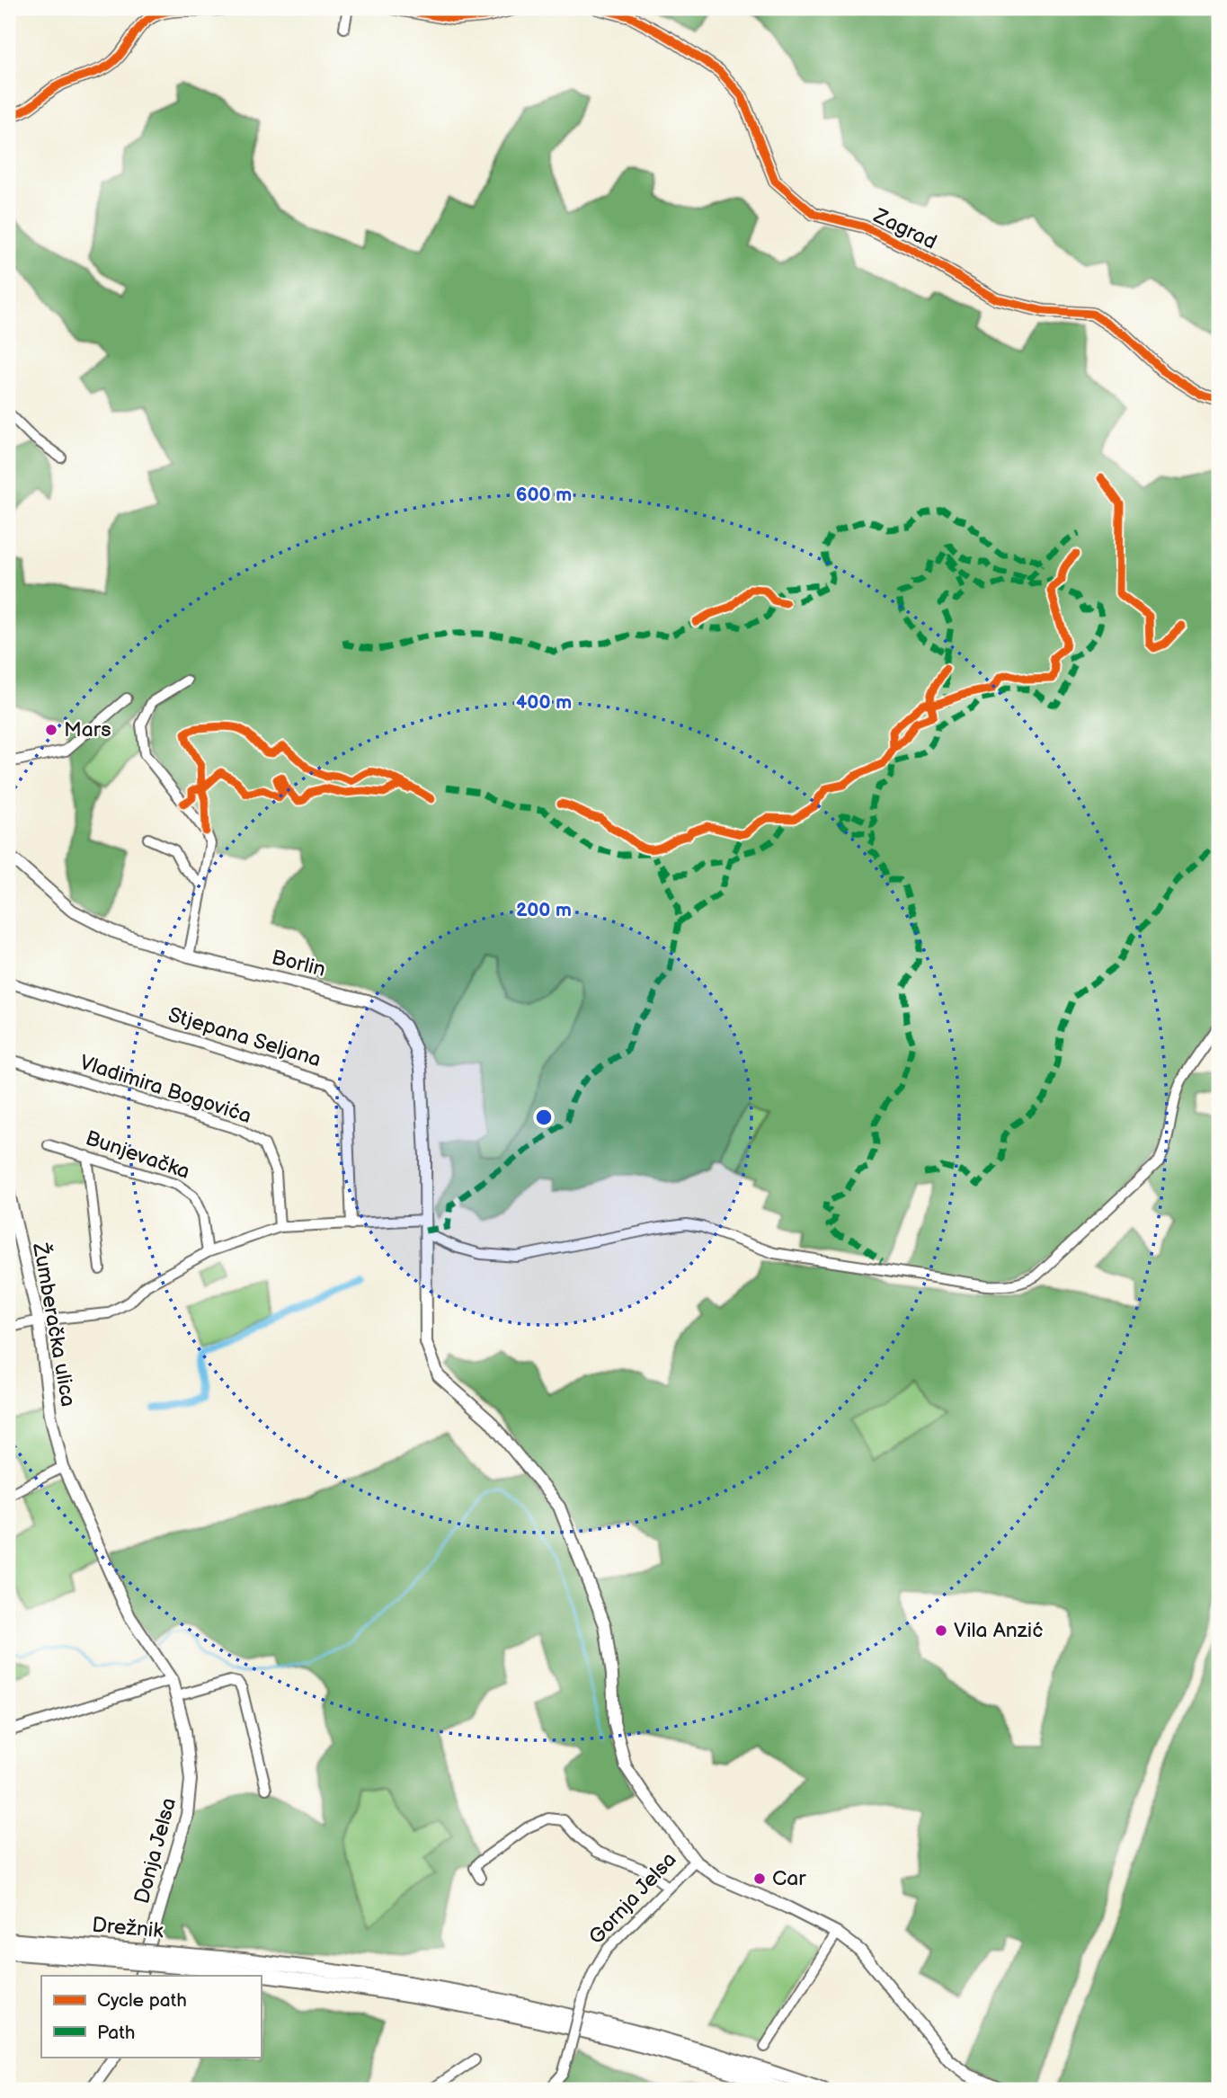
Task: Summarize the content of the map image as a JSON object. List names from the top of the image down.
{
  "streets": {
    "highway": ["Drežnik"],
    "main road": [
      "Zagrad",
      "Borlin",
      "Žumberačka ulica",
      "Donja Jelsa"
    ],
    "street": [
      "Stjepana Seljana",
      "Vladimira Bogovića",
      "Bunjevačka",
      "Gornja Jelsa"
    ]
  },
  "crossings": [
    ["Borlin", "Gornja Jelsa"],
    ["Žumberačka ulica", "Donja Jelsa"]
  ],
  "places": ["Mars", "Vila Anzić", "Car"],
  "legend": ["Cycle path", "Path"],
  "rings": ["600 m", "400 m", "200 m"]
}
